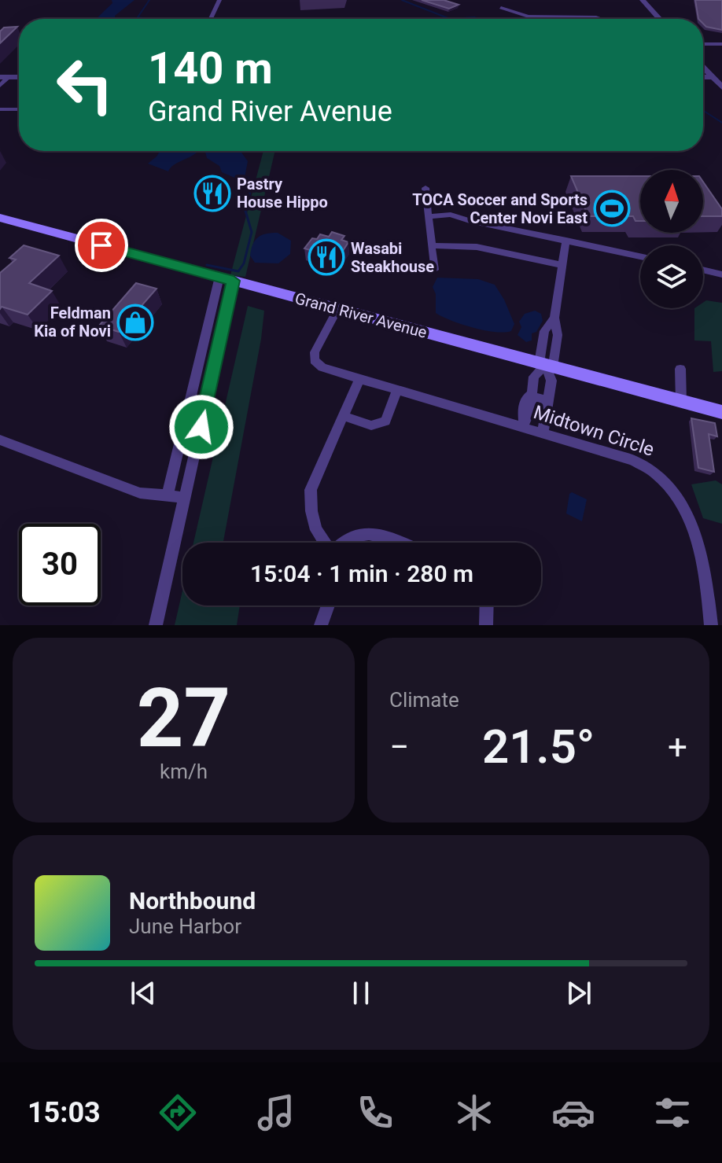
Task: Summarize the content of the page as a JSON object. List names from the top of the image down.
{
  "streets": {
    "main road": ["Grand River Avenue"],
    "street": ["Midtown Circle"]
  },
  "crossings": [
    ["Grand River Avenue", "Midtown Circle"]
  ],
  "places": {
    "restaurant": ["Pastry House Hippo", "Wasabi Steakhouse"],
    "sports": ["TOCA Soccer and Sports Center Novi East"],
    "shop": ["Feldman Kia of Novi"]
  },
  "north": "top",
  "page": {
    "turn": ["140 m", "Grand River Avenue"],
    "limit": "30",
    "trip": "15:04 · 1 min · 280 m",
    "tile": [
      ["27", "km/h"],
      "Climate"
    ],
    "heat": ["−", "21.5°", "+"],
    "song": ["Northbound", "June Harbor"],
    "tabs": "15:03"
  }
}
